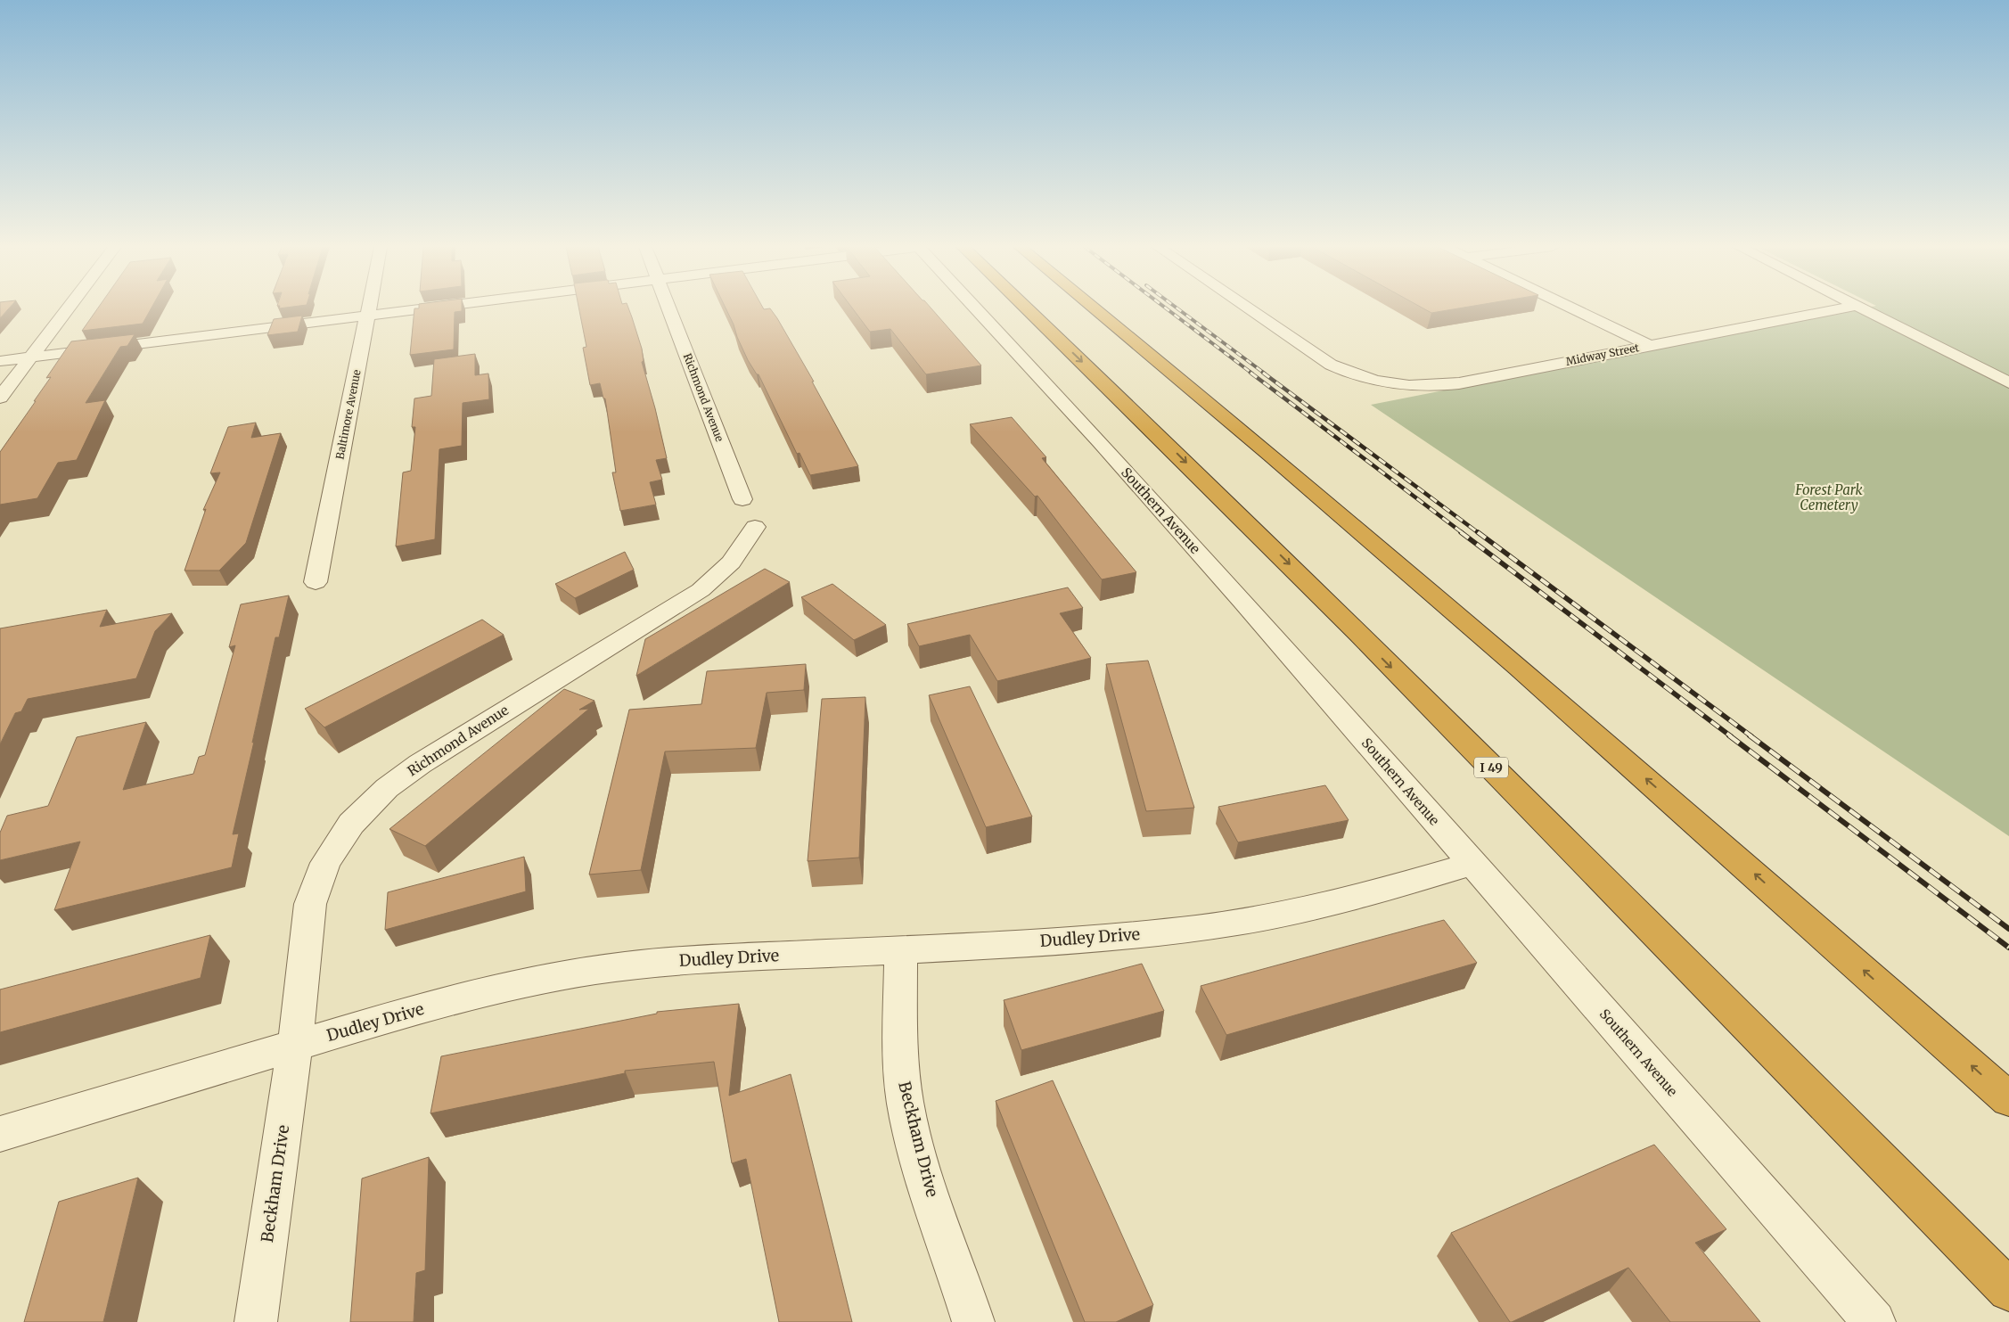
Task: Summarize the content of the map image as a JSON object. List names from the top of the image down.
{
  "streets": {
    "highway": ["I 49"],
    "street": [
      "Midway Street",
      "Richmond Avenue",
      "Baltimore Avenue",
      "Southern Avenue",
      "Dudley Drive",
      "Beckham Drive"
    ]
  },
  "crossings": [
    ["Richmond Avenue", "Dudley Drive"],
    ["Richmond Avenue", "Beckham Drive"],
    ["Southern Avenue", "Dudley Drive"],
    ["Dudley Drive", "Beckham Drive"]
  ],
  "parks": ["Forest Park Cemetery"]
}
